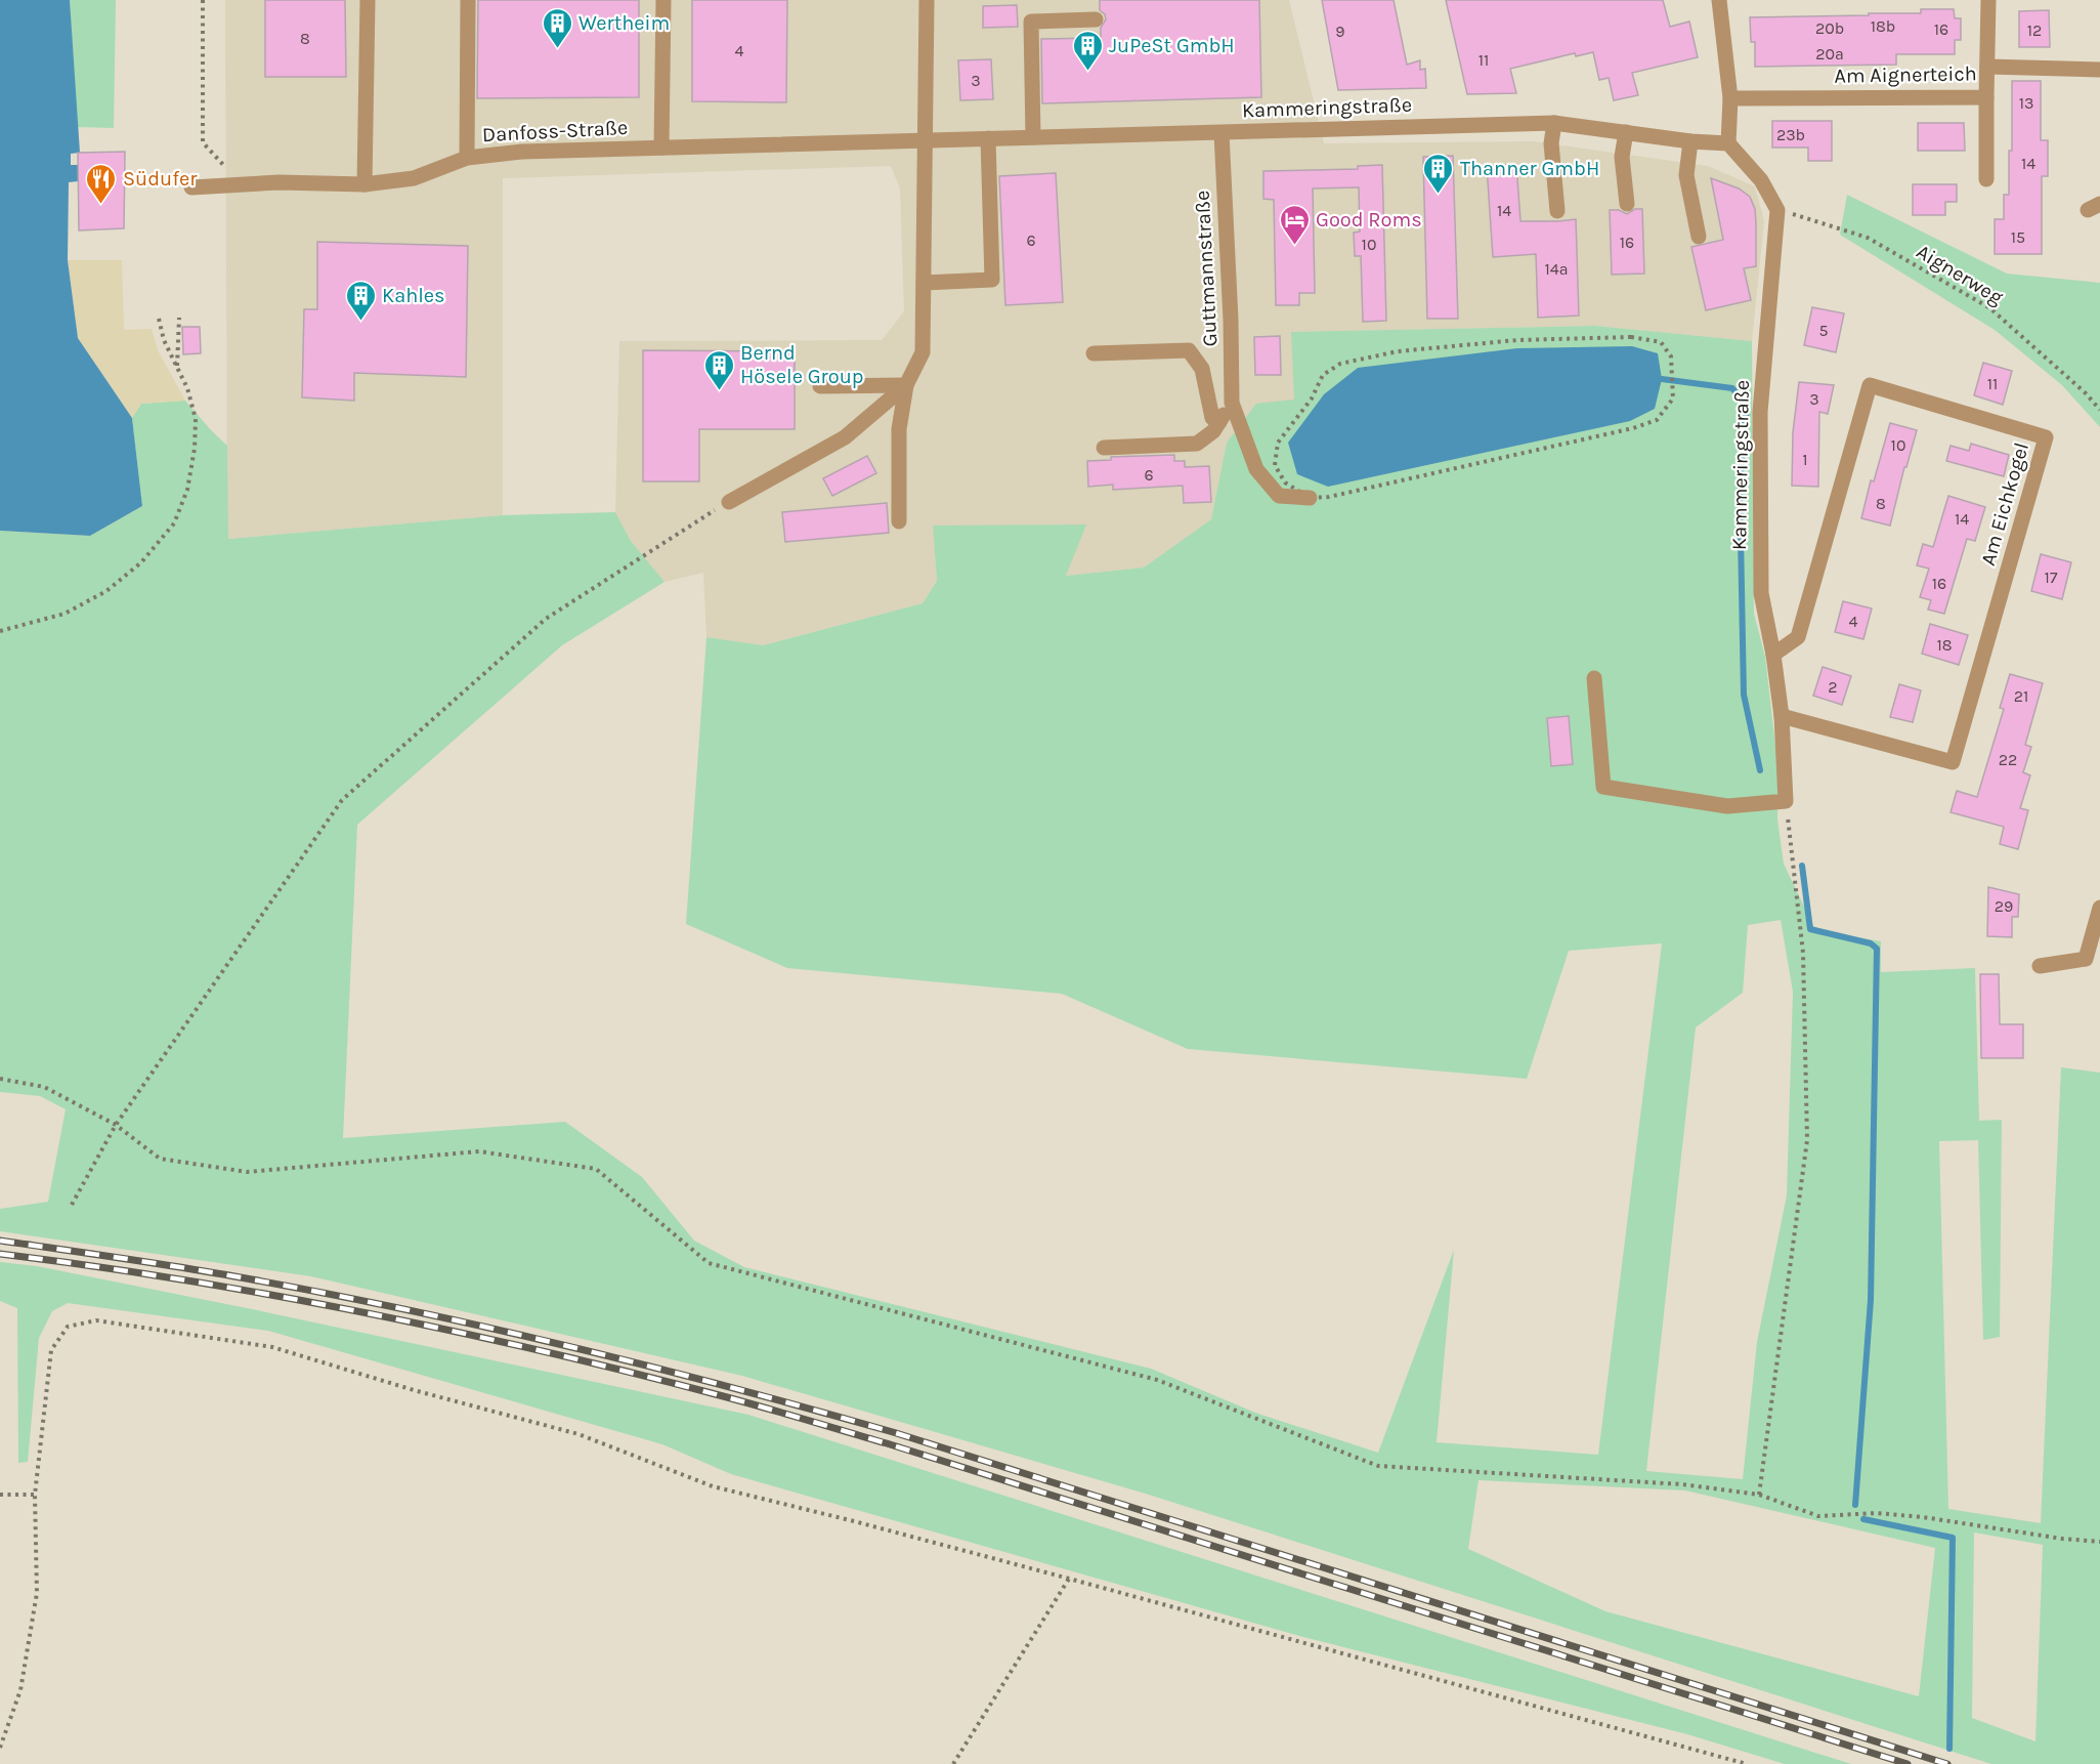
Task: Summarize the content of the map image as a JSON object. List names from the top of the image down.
{
  "streets": {
    "street": [
      "Am Aignerteich",
      "Kammeringstraße",
      "Danfoss-Straße",
      "Guttmannstraße",
      "Am Eichkogel"
    ],
    "path": ["Aignerweg"]
  },
  "crossings": [
    ["Kammeringstraße", "Danfoss-Straße"],
    ["Kammeringstraße", "Guttmannstraße"],
    ["Kammeringstraße", "Aignerweg"],
    ["Kammeringstraße", "Am Eichkogel"]
  ],
  "places": {
    "building": [
      "Wertheim",
      "JuPeSt GmbH",
      "Thanner GmbH",
      "Kahles",
      "Bernd Hösele Group"
    ],
    "restaurant": ["Südufer"],
    "hotel": ["Good Roms"]
  },
  "house_numbers": [
    "18b",
    "20b",
    "16",
    "12",
    "9",
    "8",
    "4",
    "20a",
    "11",
    "3",
    "13",
    "23b",
    "14",
    "14",
    "15",
    "6",
    "16",
    "10",
    "14a",
    "5",
    "11",
    "3",
    "10",
    "1",
    "6",
    "8",
    "14",
    "17",
    "16",
    "4",
    "18",
    "2",
    "21",
    "22",
    "29"
  ]
}
